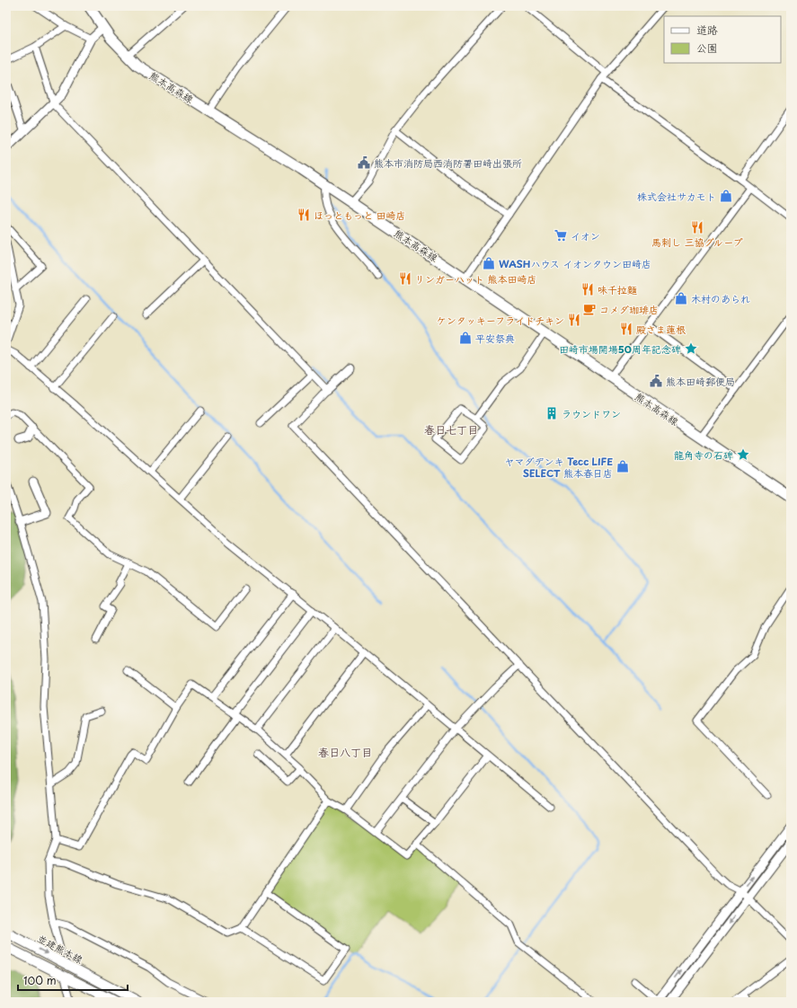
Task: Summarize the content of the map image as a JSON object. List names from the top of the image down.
{
  "streets": {
    "main road": ["熊本高森線", "並建熊本線"]
  },
  "districts": ["春日七丁目", "春日八丁目"],
  "places": {
    "public building": ["熊本市消防局西消防署田崎出張所", "熊本田崎郵便局"],
    "shop": [
      "株式会社サカモト",
      "WASHハウス イオンタウン田崎店",
      "木村のあられ",
      "平安祭典",
      "ヤマダデンキ Tecc LIFE SELECT 熊本春日店"
    ],
    "restaurant": [
      "ほっともっと 田崎店",
      "馬刺し 三協グループ",
      "リンガーハット 熊本田崎店",
      "味千拉麵",
      "ケンタッキーフライドチキン",
      "殿さま蓮根"
    ],
    "supermarket": ["イオン"],
    "cafe": ["コメダ珈琲店"],
    "place": ["田崎市場開場50周年記念碑", "龍角寺の石碑"],
    "building": ["ラウンドワン"]
  },
  "legend": ["道路", "公園"],
  "scale_bar": "100 m"
}
